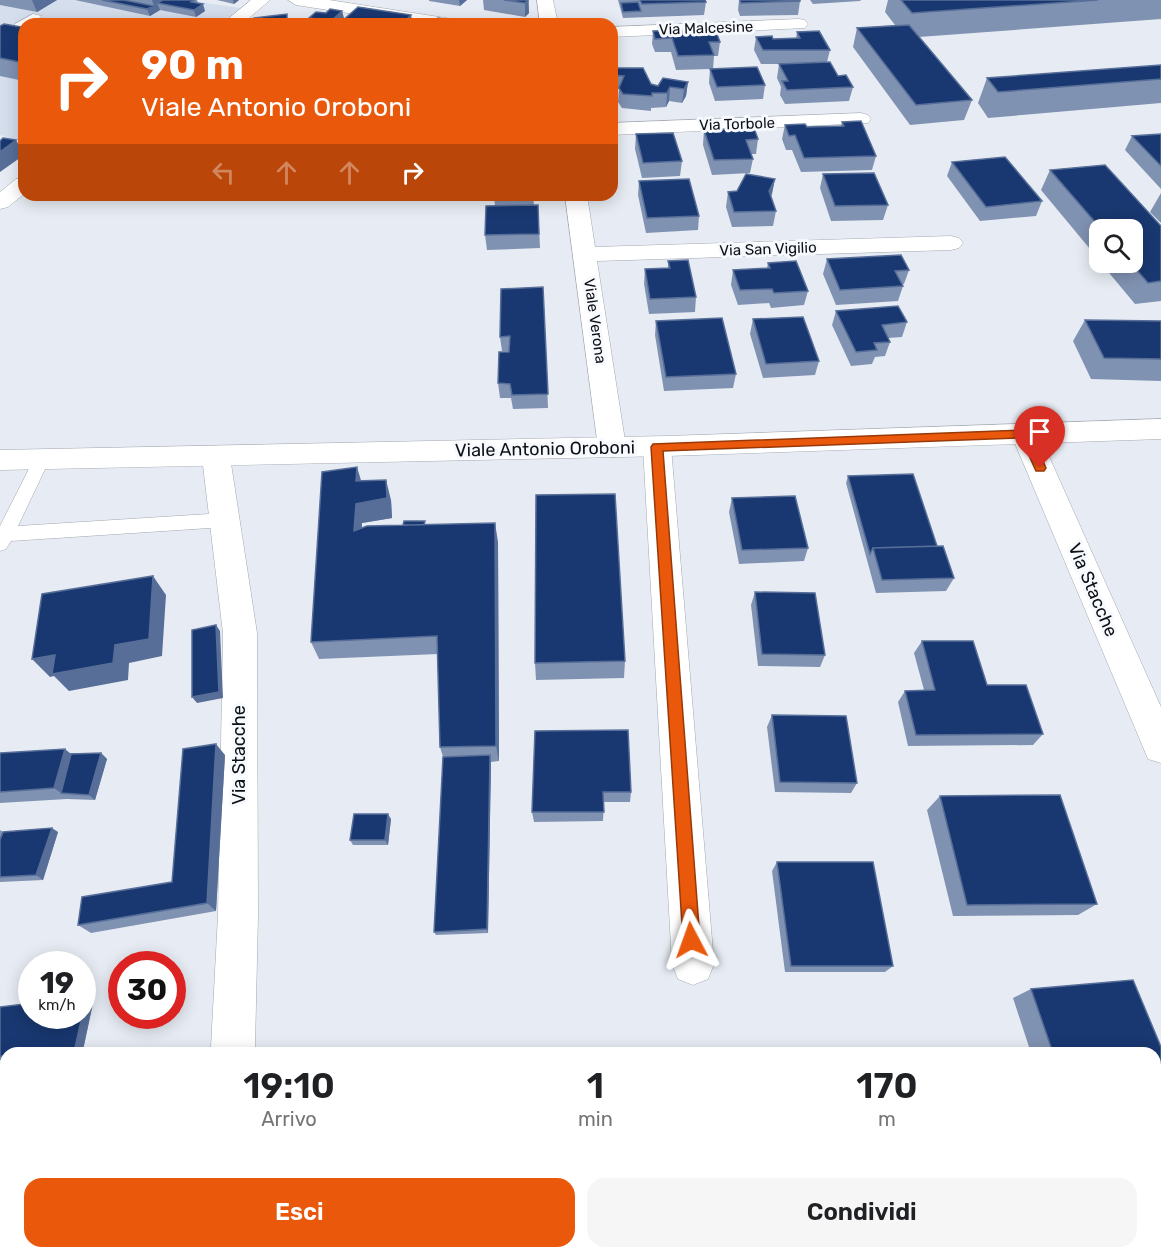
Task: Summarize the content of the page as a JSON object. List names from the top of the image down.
{
  "streets": {
    "street": [
      "Via Malcesine",
      "Via Torbole",
      "Via San Vigilio",
      "Viale Verona",
      "Viale Antonio Oroboni",
      "Via Stacche"
    ]
  },
  "crossings": [
    ["Via San Vigilio", "Viale Verona"],
    ["Viale Verona", "Viale Antonio Oroboni"],
    ["Viale Antonio Oroboni", "Via Stacche"]
  ],
  "page": {
    "turn": ["90 m", "Viale Antonio Oroboni"],
    "speed": "19 km/h",
    "limit": "30",
    "eta": [
      "19:10",
      "Arrivo",
      "1",
      "min",
      "170",
      "m"
    ],
    "buttons": ["Esci", "Condividi"]
  }
}
